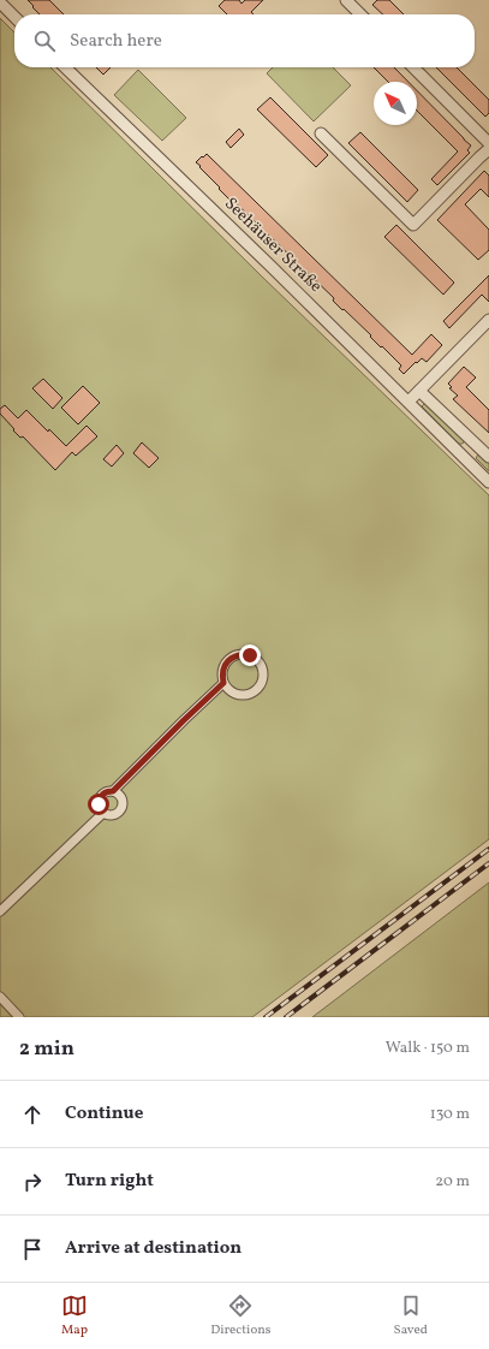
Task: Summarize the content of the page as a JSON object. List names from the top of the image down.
{
  "streets": {
    "street": ["Seehäuser Straße"]
  },
  "north": "top left",
  "page": {
    "search": "Search here",
    "heading": ["2 min", "Walk · 150 m"],
    "list": [
      ["Continue", "130 m"],
      ["Turn right", "20 m"],
      "Arrive at destination"
    ],
    "nav": ["Map", "Directions", "Saved"]
  }
}
